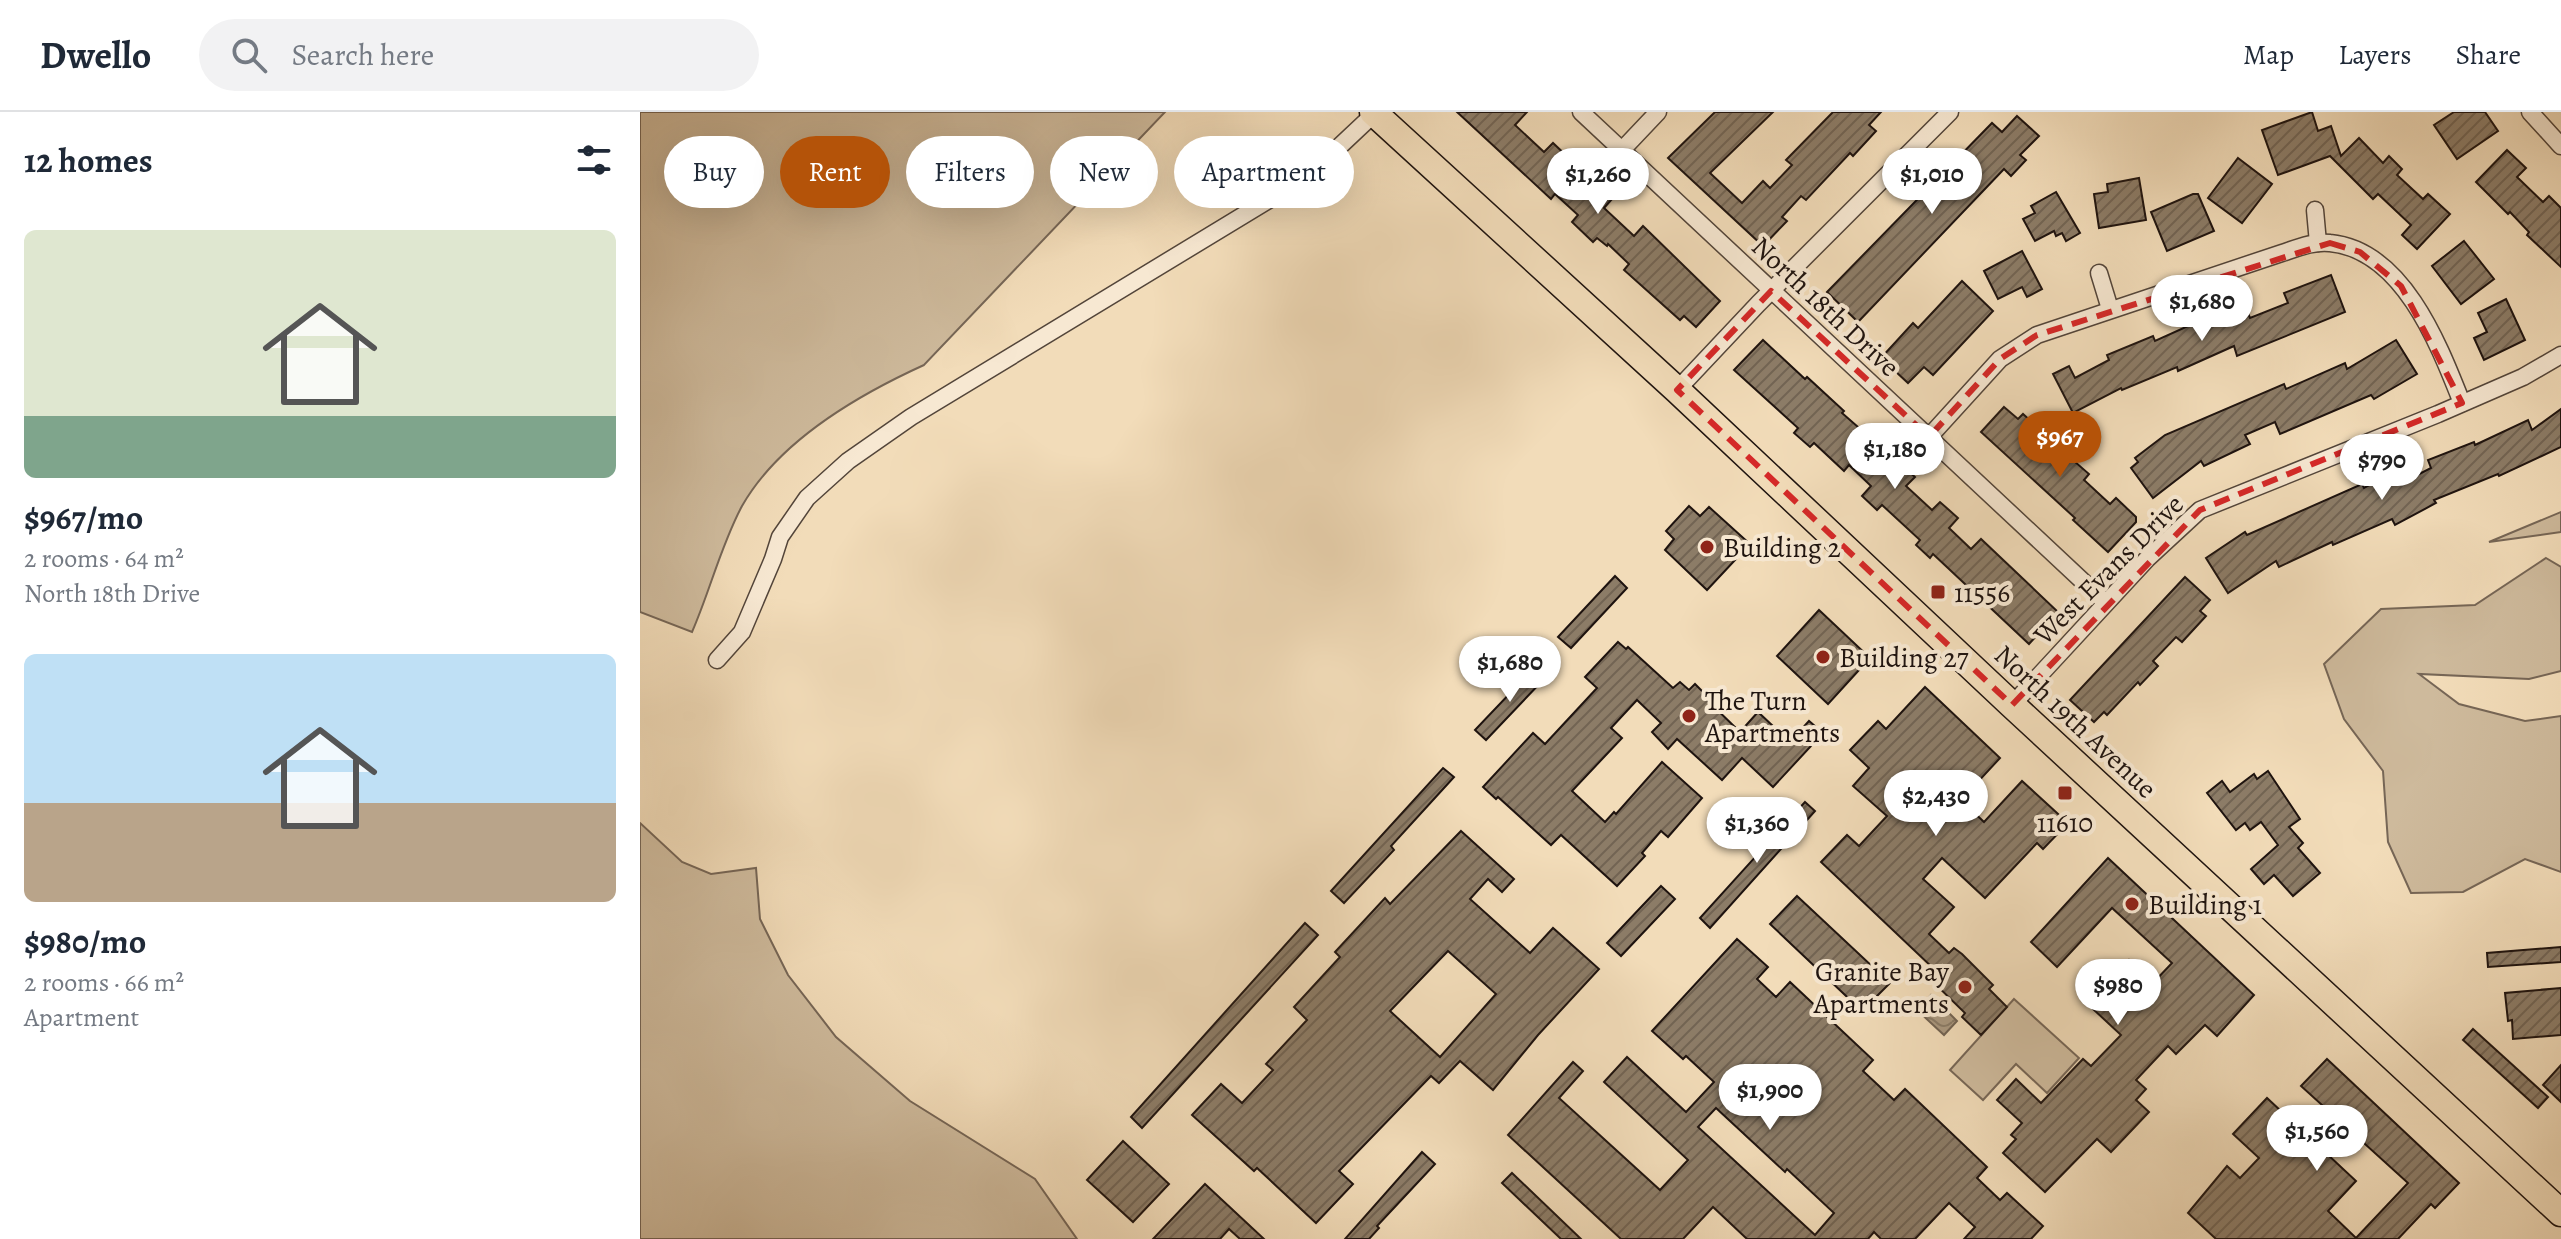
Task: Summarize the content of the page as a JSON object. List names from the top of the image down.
{
  "streets": {
    "main road": ["North 19th Avenue"],
    "street": ["North 18th Drive", "West Evans Drive"]
  },
  "crossings": [
    ["North 18th Drive", "West Evans Drive"],
    ["West Evans Drive", "North 19th Avenue"]
  ],
  "places": {
    "other": [
      "Building 2",
      "Building 27",
      "The Turn Apartments",
      "Building 1",
      "Granite Bay Apartments"
    ],
    "transit": ["11556", "11610"]
  },
  "page": {
    "header": "Dwello",
    "search": "Search here",
    "nav": ["Map", "Layers", "Share"],
    "heading": "12 homes",
    "chip": [
      "Buy",
      "Rent",
      "Filters",
      "New",
      "Apartment"
    ],
    "price": [
      "$1,260",
      "$1,010",
      "$1,680",
      "$967",
      "$1,180",
      "$790",
      "$1,680",
      "$2,430",
      "$1,360",
      "$980",
      "$1,900",
      "$1,560"
    ],
    "list": [
      {
        "name": "$967/mo",
        "note": "2 rooms · 64 m² · North 18th Drive"
      },
      {
        "name": "$980/mo",
        "note": "2 rooms · 66 m² · Apartment"
      }
    ]
  }
}
